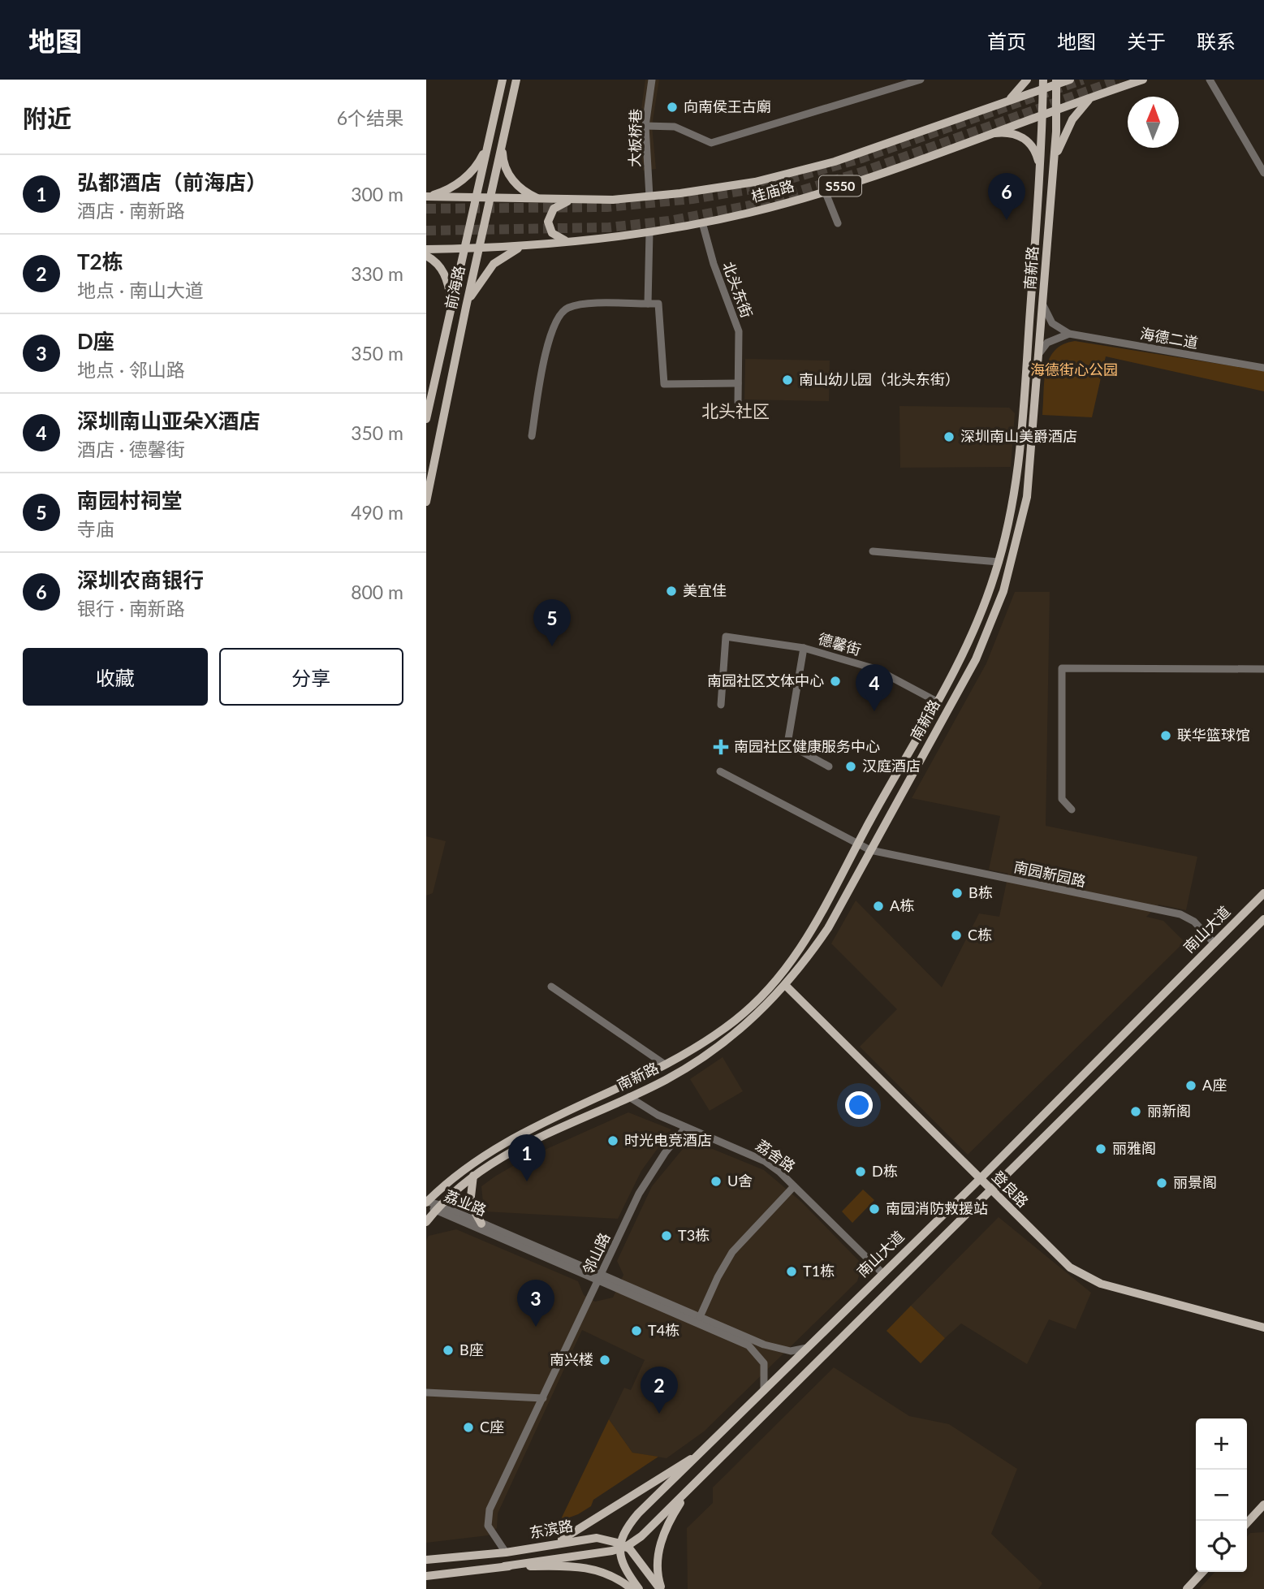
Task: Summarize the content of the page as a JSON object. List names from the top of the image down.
{
  "streets": {
    "main road": [
      "S550",
      "桂庙路",
      "南新路",
      "前海路",
      "南山大道",
      "登良路",
      "东滨路"
    ],
    "street": [
      "大板桥巷",
      "北头东街",
      "海德二道",
      "德馨街",
      "南园新园路",
      "荔舍路",
      "荔业路",
      "邻山路"
    ]
  },
  "crossings": [
    ["大板桥巷", "桂庙路"],
    ["桂庙路", "南新路"],
    ["桂庙路", "前海路"],
    ["桂庙路", "北头东街"],
    ["南新路", "德馨街"],
    ["南新路", "南园新园路"],
    ["南新路", "荔舍路"],
    ["南新路", "登良路"],
    ["南新路", "荔业路"],
    ["南园新园路", "南山大道"],
    ["南山大道", "荔舍路"],
    ["南山大道", "登良路"],
    ["南山大道", "荔业路"],
    ["南山大道", "东滨路"],
    ["荔舍路", "邻山路"],
    ["荔业路", "邻山路"],
    ["邻山路", "东滨路"]
  ],
  "districts": ["北头社区"],
  "parks": ["海德街心公园"],
  "places": {
    "other": [
      "向南侯王古廟",
      "南山幼儿园（北头东街）",
      "深圳南山美爵酒店",
      "美宜佳",
      "南园社区文体中心",
      "联华篮球馆",
      "汉庭酒店",
      "B栋",
      "A栋",
      "C栋",
      "A座",
      "丽新阁",
      "时光电竞酒店",
      "丽雅阁",
      "D栋",
      "U舍",
      "丽景阁",
      "南园消防救援站",
      "T3栋",
      "T1栋",
      "T4栋",
      "B座",
      "南兴楼",
      "C座"
    ],
    "health": ["南园社区健康服务中心"]
  },
  "north": "top",
  "page": {
    "header": "地图",
    "nav": [
      "首页",
      "地图",
      "关于",
      "联系"
    ],
    "heading": ["附近", "6个结果"],
    "list": [
      {
        "mark": "1",
        "name": "弘都酒店（前海店）",
        "note": "酒店 · 南新路",
        "value": "300 m"
      },
      {
        "mark": "2",
        "name": "T2栋",
        "note": "地点 · 南山大道",
        "value": "330 m"
      },
      {
        "mark": "3",
        "name": "D座",
        "note": "地点 · 邻山路",
        "value": "350 m"
      },
      {
        "mark": "4",
        "name": "深圳南山亚朵X酒店",
        "note": "酒店 · 德馨街",
        "value": "350 m"
      },
      {
        "mark": "5",
        "name": "南园村祠堂",
        "note": "寺庙",
        "value": "490 m"
      },
      {
        "mark": "6",
        "name": "深圳农商银行",
        "note": "银行 · 南新路",
        "value": "800 m"
      }
    ],
    "pins": [
      "6",
      "5",
      "4",
      "1",
      "3",
      "2"
    ],
    "buttons": ["收藏", "分享"],
    "map_buttons": ["+", "−"]
  }
}
